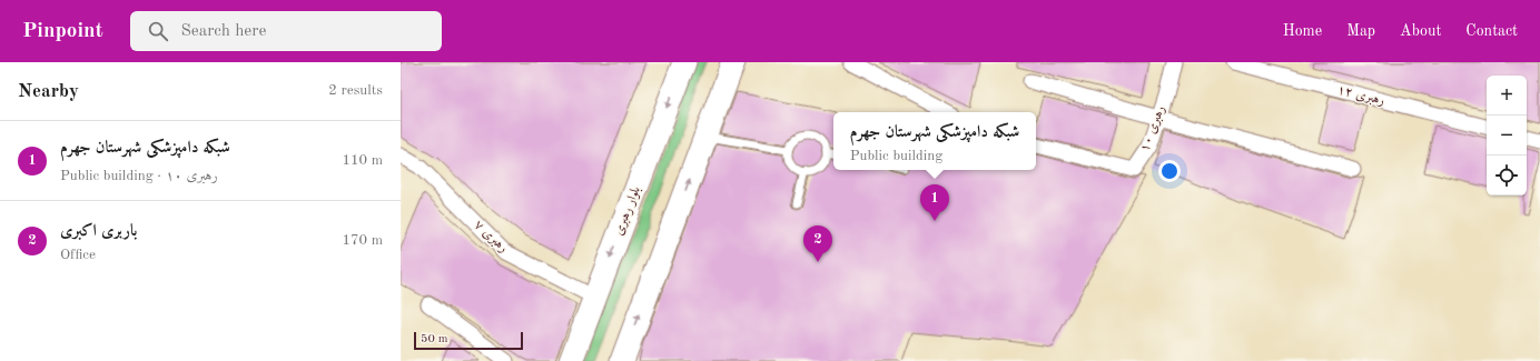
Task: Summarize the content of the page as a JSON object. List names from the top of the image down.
{
  "streets": {
    "main road": ["بلوار رهبری"],
    "street": ["رهبری ۱۲", "رهبری ۱۰", "رهبری ۷"]
  },
  "crossings": [
    ["بلوار رهبری", "رهبری ۷"]
  ],
  "scale_bar": "50 m",
  "page": {
    "header": "Pinpoint",
    "search": "Search here",
    "nav": [
      "Home",
      "Map",
      "About",
      "Contact"
    ],
    "heading": ["Nearby", "2 results"],
    "map_buttons": ["+", "−"],
    "popup": ["شبکه دامپزشکی شهرستان جهرم", "Public building"],
    "list": [
      {
        "mark": "1",
        "name": "شبکه دامپزشکی شهرستان جهرم",
        "note": "Public building · رهبری ۱۰",
        "value": "110 m"
      },
      {
        "mark": "2",
        "name": "باربری اکبری",
        "note": "Office",
        "value": "170 m"
      }
    ],
    "pins": ["1", "2"],
    "scale": "50 m"
  }
}
